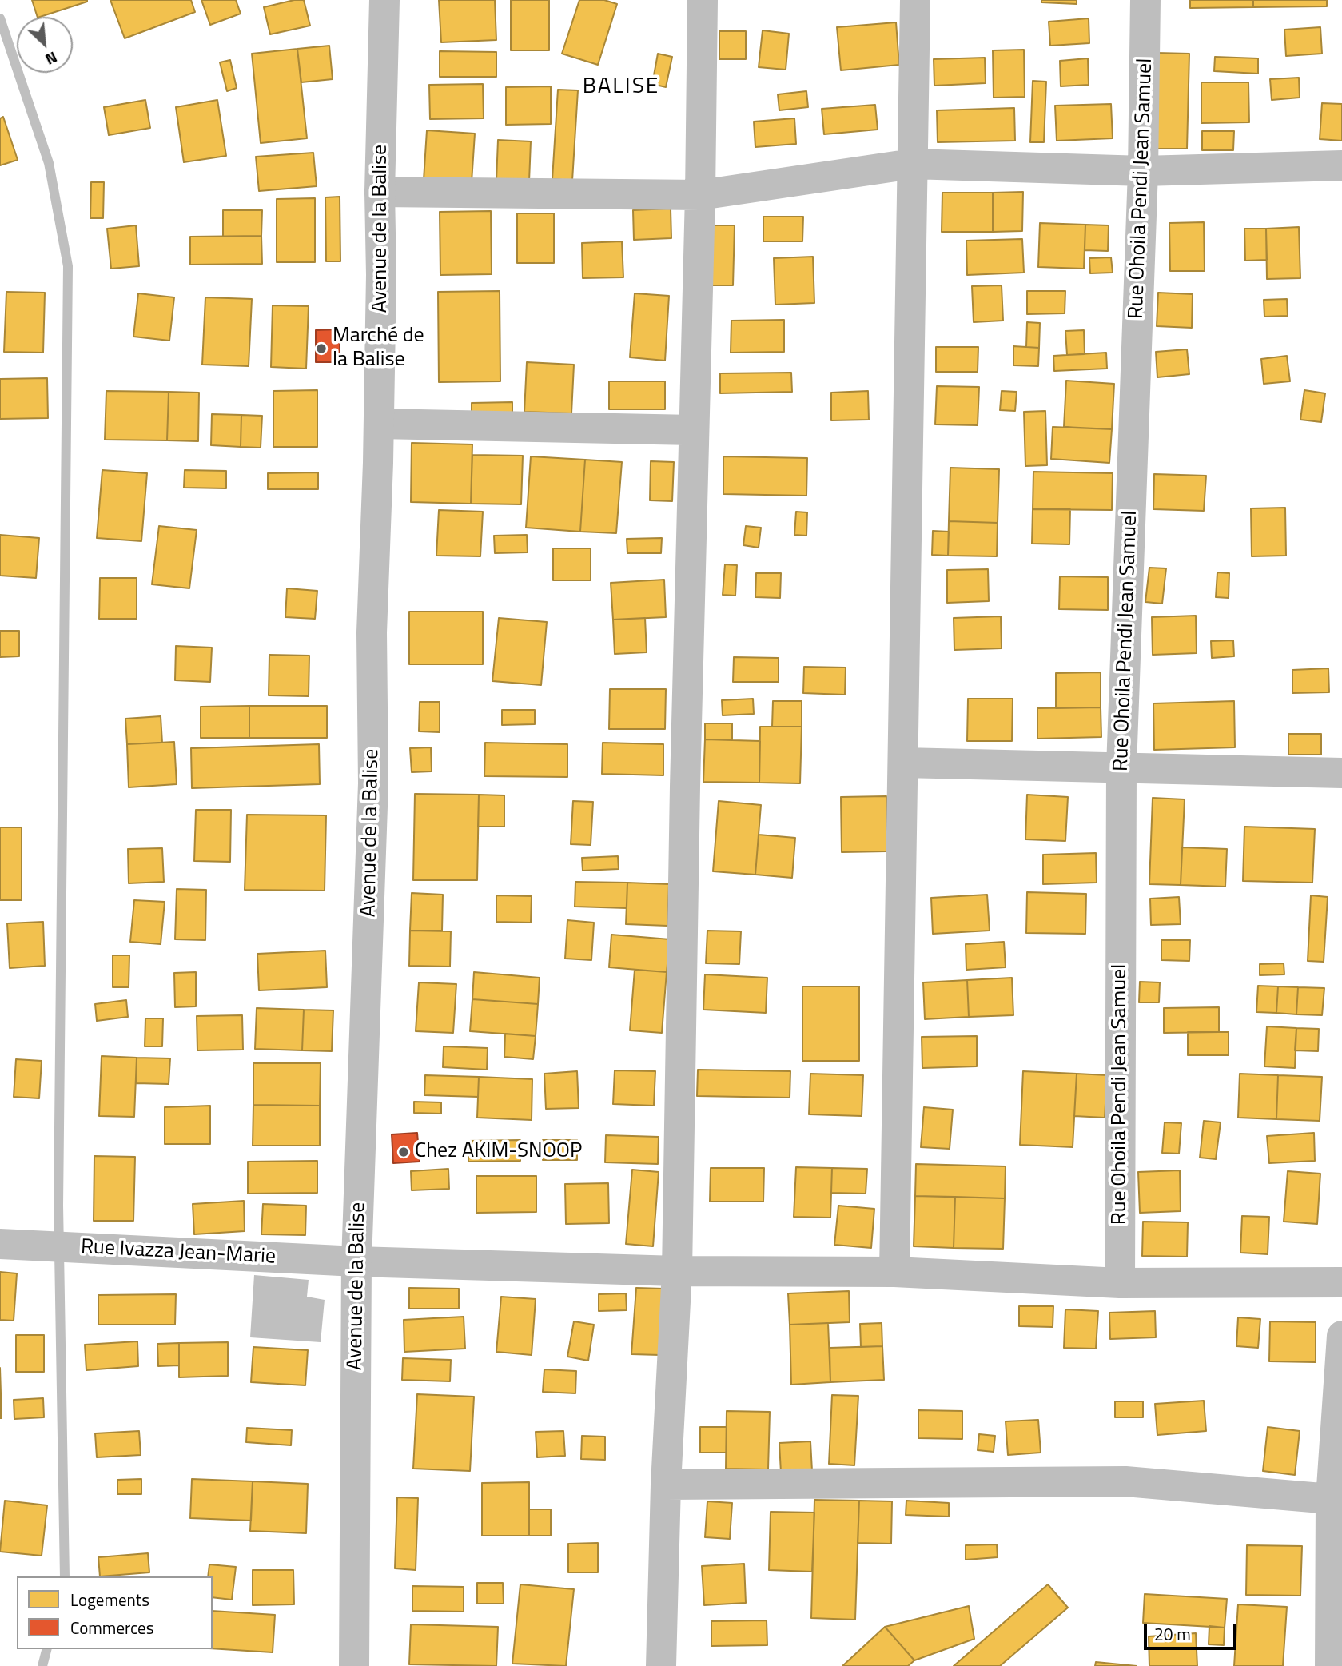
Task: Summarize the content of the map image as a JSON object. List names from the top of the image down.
{
  "streets": {
    "street": ["Rue Ohoila Pendi Jean Samuel", "Avenue de la Balise", "Rue Ivazza Jean-Marie"]
  },
  "crossings": [
    ["Rue Ohoila Pendi Jean Samuel", "Rue Ivazza Jean-Marie"],
    ["Avenue de la Balise", "Rue Ivazza Jean-Marie"]
  ],
  "districts": ["BALISE"],
  "places": ["Marché de la Balise", "Chez AKIM-SNOOP"],
  "legend": ["Logements", "Commerces"],
  "scale_bar": "20 m",
  "north": "bottom right"
}
